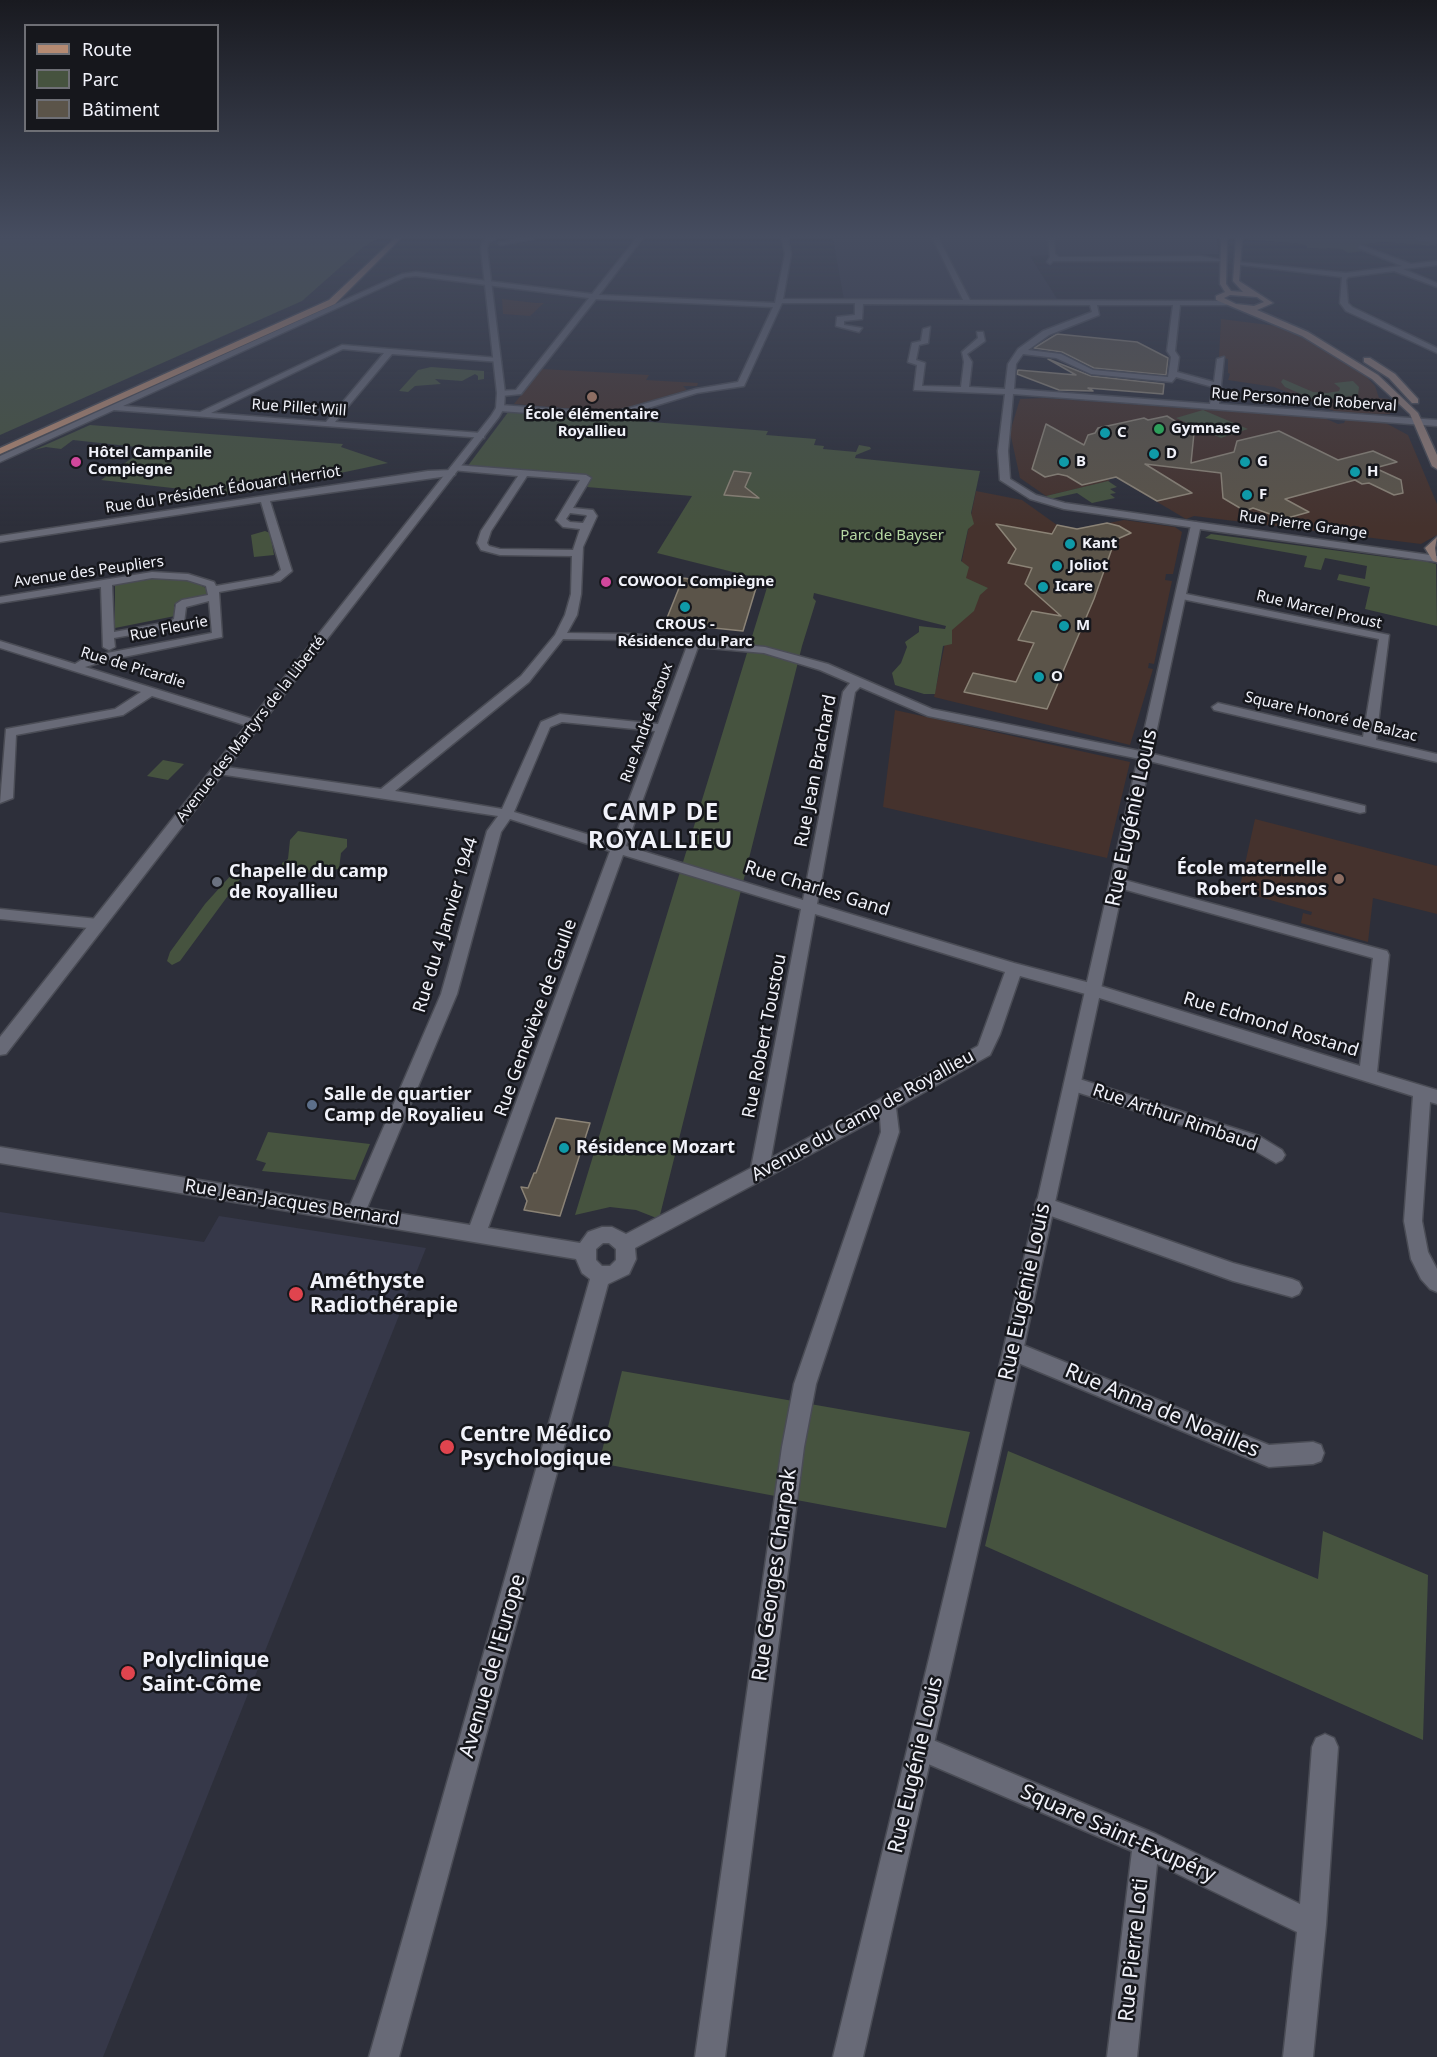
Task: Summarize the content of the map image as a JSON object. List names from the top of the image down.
{
  "streets": {
    "street": [
      "Rue Personne de Roberval",
      "Rue Pillet Will",
      "Rue du Président Édouard Herriot",
      "Rue Pierre Grange",
      "Avenue des Peupliers",
      "Rue Marcel Proust",
      "Rue Fleurie",
      "Rue de Picardie",
      "Square Honoré de Balzac",
      "Rue André Astoux",
      "Avenue des Martyrs de la Liberté",
      "Rue Jean Brachard",
      "Rue Eugénie Louis",
      "Rue Charles Gand",
      "Rue du 4 Janvier 1944",
      "Rue Geneviève de Gaulle",
      "Rue Edmond Rostand",
      "Rue Robert Toustou",
      "Avenue du Camp de Royallieu",
      "Rue Arthur Rimbaud",
      "Rue Jean-Jacques Bernard",
      "Rue Anna de Noailles",
      "Rue Georges Charpak",
      "Avenue de l'Europe",
      "Square Saint-Exupéry",
      "Rue Pierre Loti"
    ]
  },
  "crossings": [
    ["Rue Personne de Roberval", "Rue Pierre Grange"],
    ["Rue Pillet Will", "Avenue des Martyrs de la Liberté"],
    ["Rue du Président Édouard Herriot", "Rue Fleurie"],
    ["Rue du Président Édouard Herriot", "Avenue des Martyrs de la Liberté"],
    ["Rue Pierre Grange", "Rue Eugénie Louis"],
    ["Avenue des Peupliers", "Rue Fleurie"],
    ["Rue Marcel Proust", "Square Honoré de Balzac"],
    ["Rue Marcel Proust", "Rue Eugénie Louis"],
    ["Rue Fleurie", "Rue de Picardie"],
    ["Rue de Picardie", "Avenue des Martyrs de la Liberté"],
    ["Rue André Astoux", "Rue Charles Gand"],
    ["Rue André Astoux", "Rue du 4 Janvier 1944"],
    ["Rue André Astoux", "Rue Geneviève de Gaulle"],
    ["Avenue des Martyrs de la Liberté", "Rue Charles Gand"],
    ["Rue Jean Brachard", "Rue Charles Gand"],
    ["Rue Jean Brachard", "Rue Robert Toustou"],
    ["Rue Eugénie Louis", "Rue Edmond Rostand"],
    ["Rue Eugénie Louis", "Rue Arthur Rimbaud"],
    ["Rue Eugénie Louis", "Rue Anna de Noailles"],
    ["Rue Eugénie Louis", "Square Saint-Exupéry"],
    ["Rue Charles Gand", "Rue du 4 Janvier 1944"],
    ["Rue Charles Gand", "Rue Geneviève de Gaulle"],
    ["Rue Charles Gand", "Rue Robert Toustou"],
    ["Rue Charles Gand", "Avenue du Camp de Royallieu"],
    ["Rue du 4 Janvier 1944", "Rue Jean-Jacques Bernard"],
    ["Rue Geneviève de Gaulle", "Rue Jean-Jacques Bernard"],
    ["Rue Robert Toustou", "Avenue du Camp de Royallieu"],
    ["Avenue du Camp de Royallieu", "Rue Jean-Jacques Bernard"],
    ["Avenue du Camp de Royallieu", "Rue Georges Charpak"],
    ["Avenue du Camp de Royallieu", "Avenue de l'Europe"],
    ["Rue Jean-Jacques Bernard", "Avenue de l'Europe"],
    ["Square Saint-Exupéry", "Rue Pierre Loti"]
  ],
  "districts": ["CAMP DE ROYALLIEU"],
  "parks": ["Parc de Bayser"],
  "places": [
    "École élémentaire Royallieu",
    "Gymnase",
    "C",
    "D",
    "Hôtel Campanile Compiegne",
    "B",
    "G",
    "H",
    "F",
    "Kant",
    "Joliot",
    "COWOOL Compiègne",
    "Icare",
    "CROUS - Résidence du Parc",
    "M",
    "O",
    "École maternelle Robert Desnos",
    "Chapelle du camp de Royallieu",
    "Salle de quartier Camp de Royalieu",
    "Résidence Mozart",
    "Améthyste Radiothérapie",
    "Centre Médico Psychologique",
    "Polyclinique Saint-Côme"
  ],
  "legend": ["Route", "Parc", "Bâtiment"]
}
